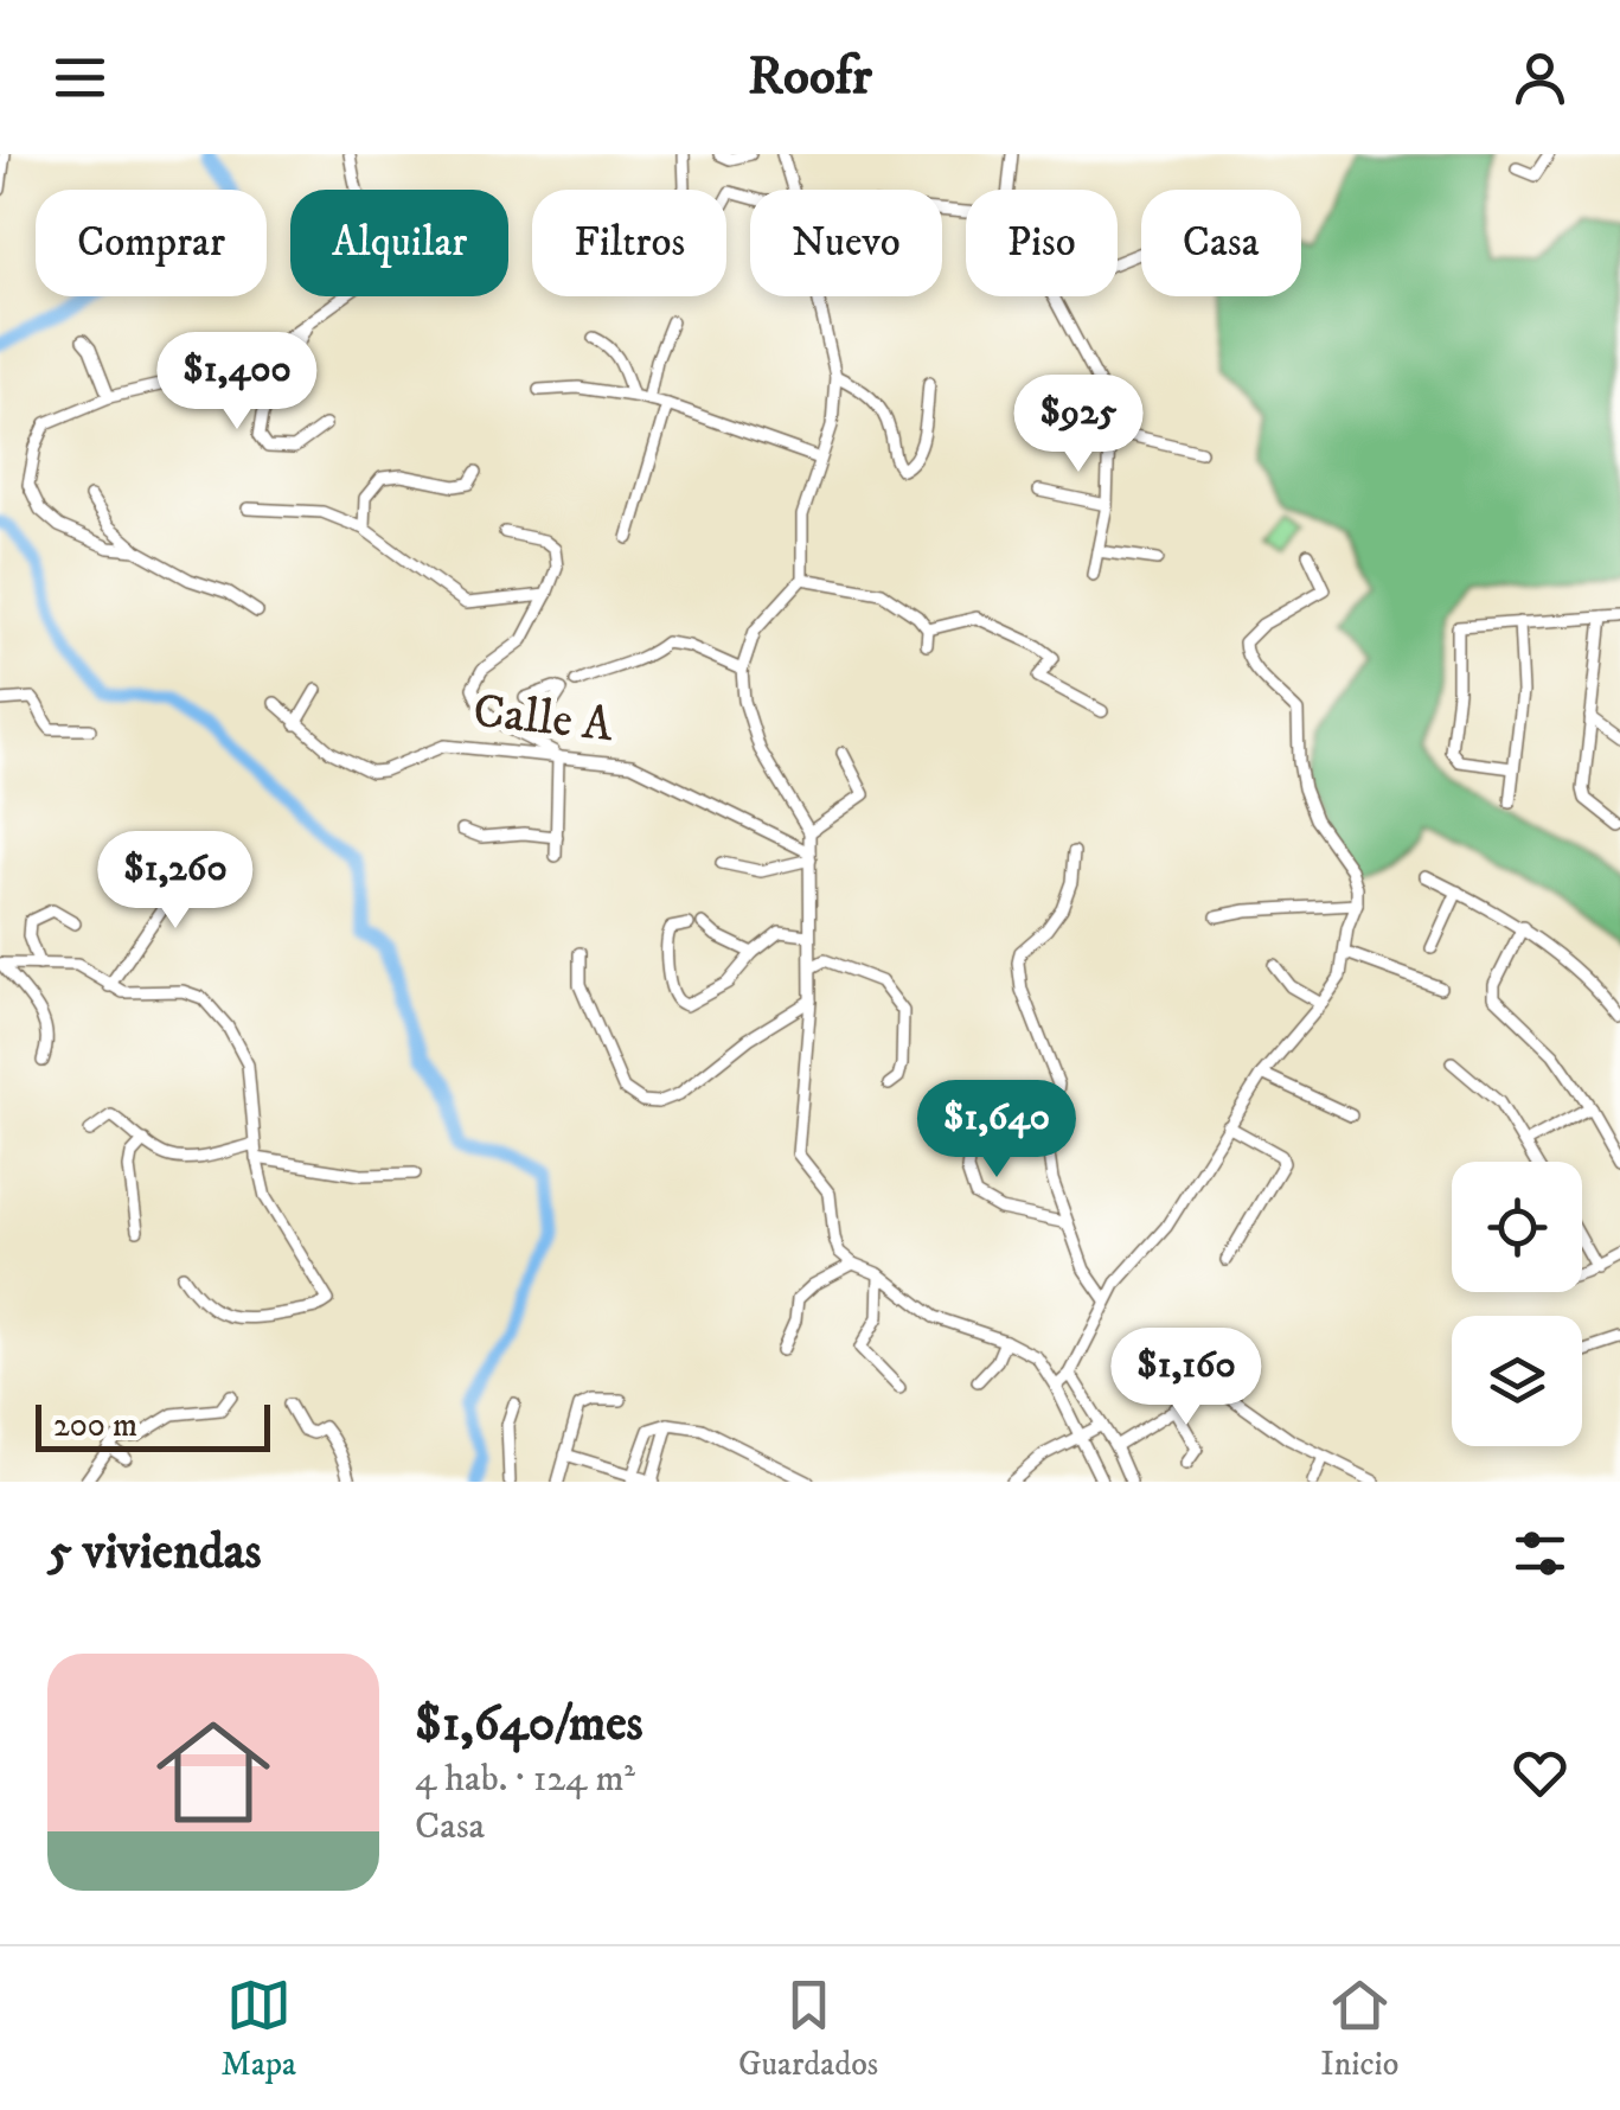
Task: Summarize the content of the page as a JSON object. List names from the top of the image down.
{
  "streets": {
    "street": ["Calle A"]
  },
  "scale_bar": "200 m",
  "page": {
    "header": "Roofr",
    "chip": [
      "Comprar",
      "Alquilar",
      "Filtros",
      "Nuevo",
      "Piso",
      "Casa"
    ],
    "price": [
      "$1,400",
      "$925",
      "$1,260",
      "$1,640",
      "$1,160"
    ],
    "scale": "200 m",
    "heading": "5 viviendas",
    "list": [
      {
        "name": "$1,640/mes",
        "note": "4 hab. · 124 m² · Casa"
      }
    ],
    "tabs": ["Mapa", "Guardados", "Inicio"]
  }
}
